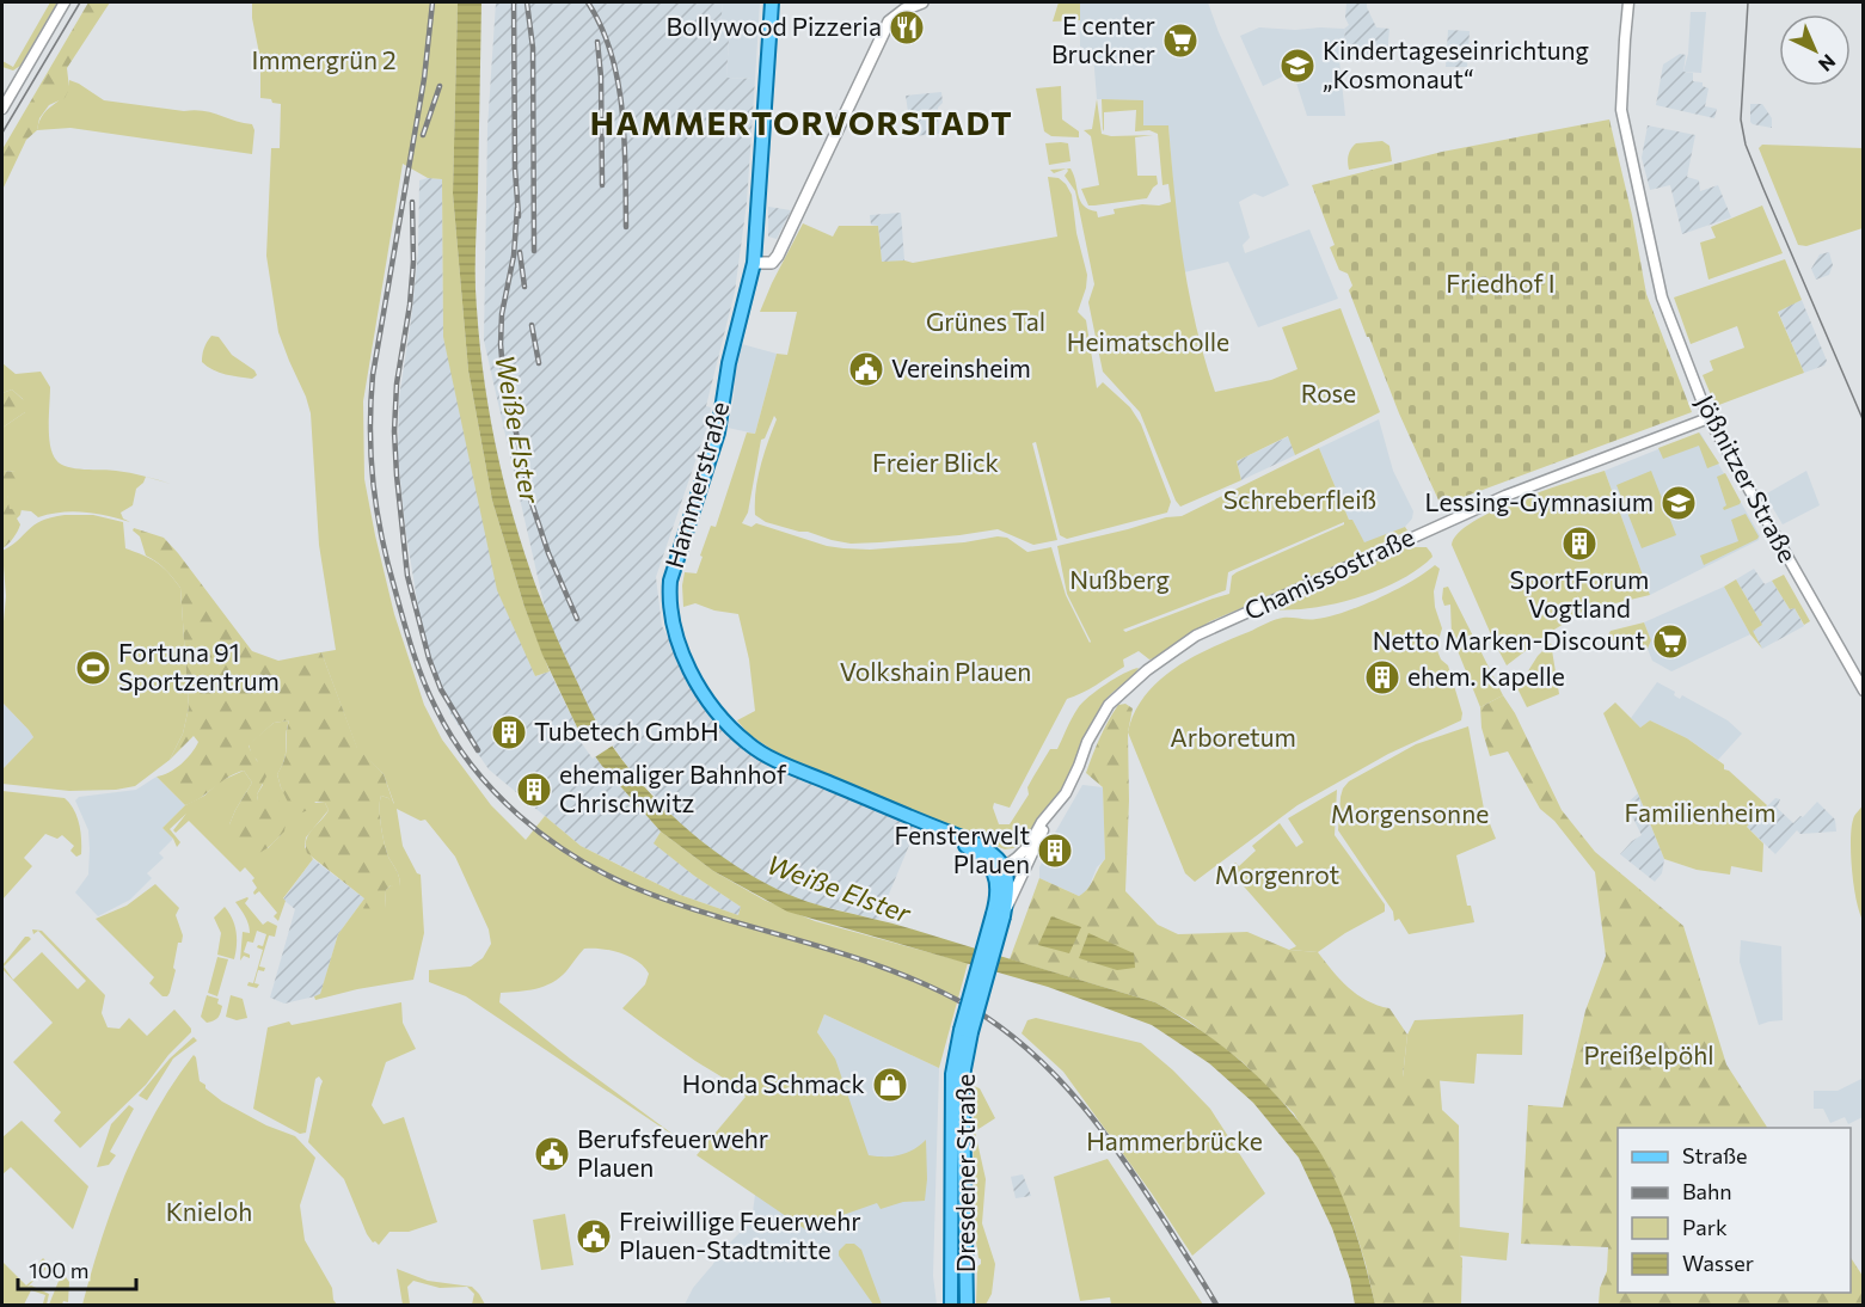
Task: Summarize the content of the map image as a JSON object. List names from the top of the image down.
{
  "streets": {
    "main road": ["Hammerstraße", "Dresdener Straße"],
    "street": ["Jößnitzer Straße", "Chamissostraße"]
  },
  "crossings": [
    ["Jößnitzer Straße", "Chamissostraße"],
    ["Hammerstraße", "Chamissostraße"],
    ["Chamissostraße", "Dresdener Straße"]
  ],
  "districts": ["HAMMERTORVORSTADT"],
  "water": ["Weiße Elster"],
  "parks": [
    "Immergrün 2",
    "Friedhof I",
    "Grünes Tal",
    "Heimatscholle",
    "Rose",
    "Freier Blick",
    "Schreberfleiß",
    "Nußberg",
    "Volkshain Plauen",
    "Arboretum",
    "Familienheim",
    "Morgensonne",
    "Morgenrot",
    "Preißelpöhl",
    "Hammerbrücke",
    "Knieloh"
  ],
  "places": {
    "restaurant": ["Bollywood Pizzeria"],
    "supermarket": ["E center Bruckner", "Netto Marken-Discount"],
    "school or university": ["Kindertageseinrichtung „Kosmonaut“", "Lessing-Gymnasium"],
    "public building": ["Vereinsheim", "Berufsfeuerwehr Plauen", "Freiwillige Feuerwehr Plauen-Stadtmitte"],
    "building": [
      "SportForum Vogtland",
      "ehem. Kapelle",
      "Tubetech GmbH",
      "ehemaliger Bahnhof Chrischwitz",
      "Fensterwelt Plauen"
    ],
    "sports": ["Fortuna 91 Sportzentrum"],
    "shop": ["Honda Schmack"]
  },
  "legend": [
    "Straße",
    "Bahn",
    "Park",
    "Wasser"
  ],
  "scale_bar": "100 m",
  "north": "bottom right"
}
